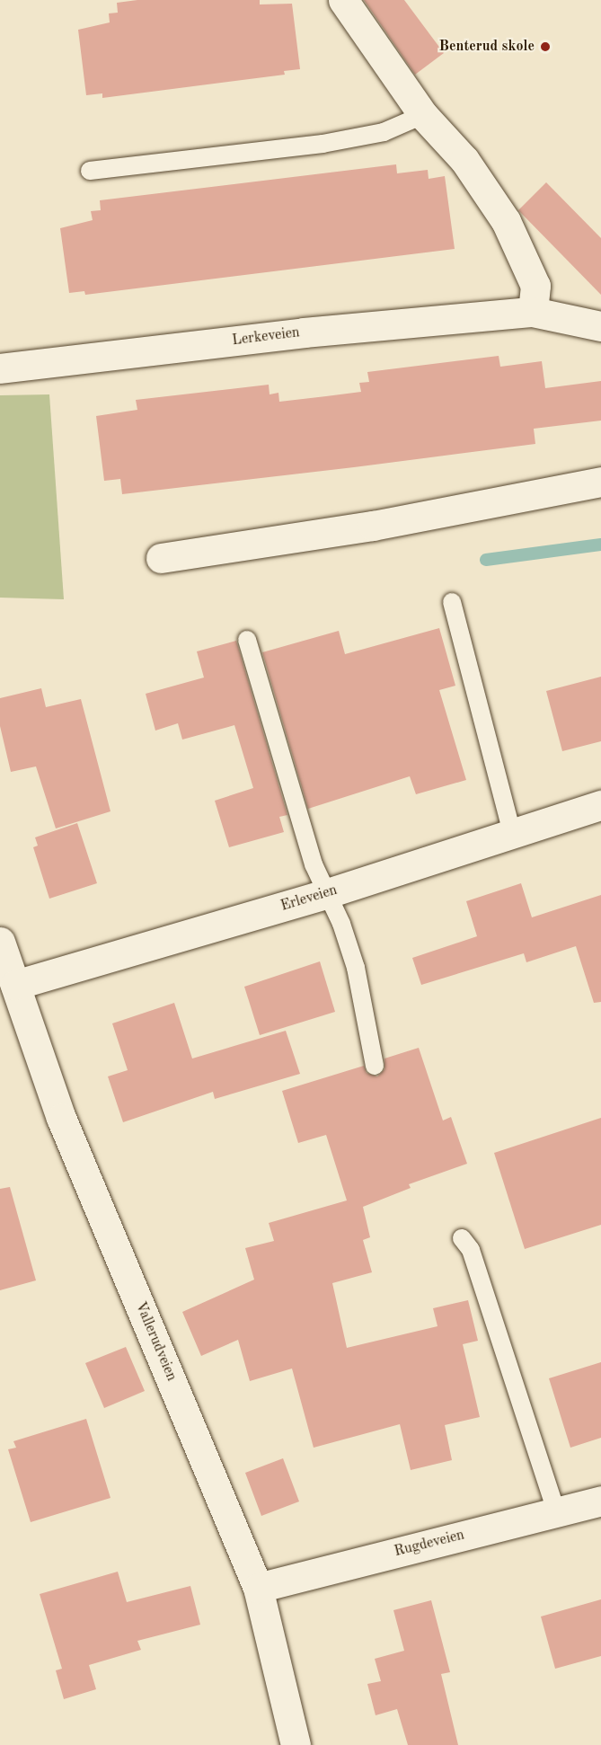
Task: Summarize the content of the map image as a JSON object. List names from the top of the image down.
{
  "streets": {
    "street": [
      "Lerkeveien",
      "Erleveien",
      "Vallerudveien",
      "Rugdeveien"
    ]
  },
  "crossings": [
    ["Erleveien", "Vallerudveien"],
    ["Vallerudveien", "Rugdeveien"]
  ],
  "places": ["Benterud skole"]
}
